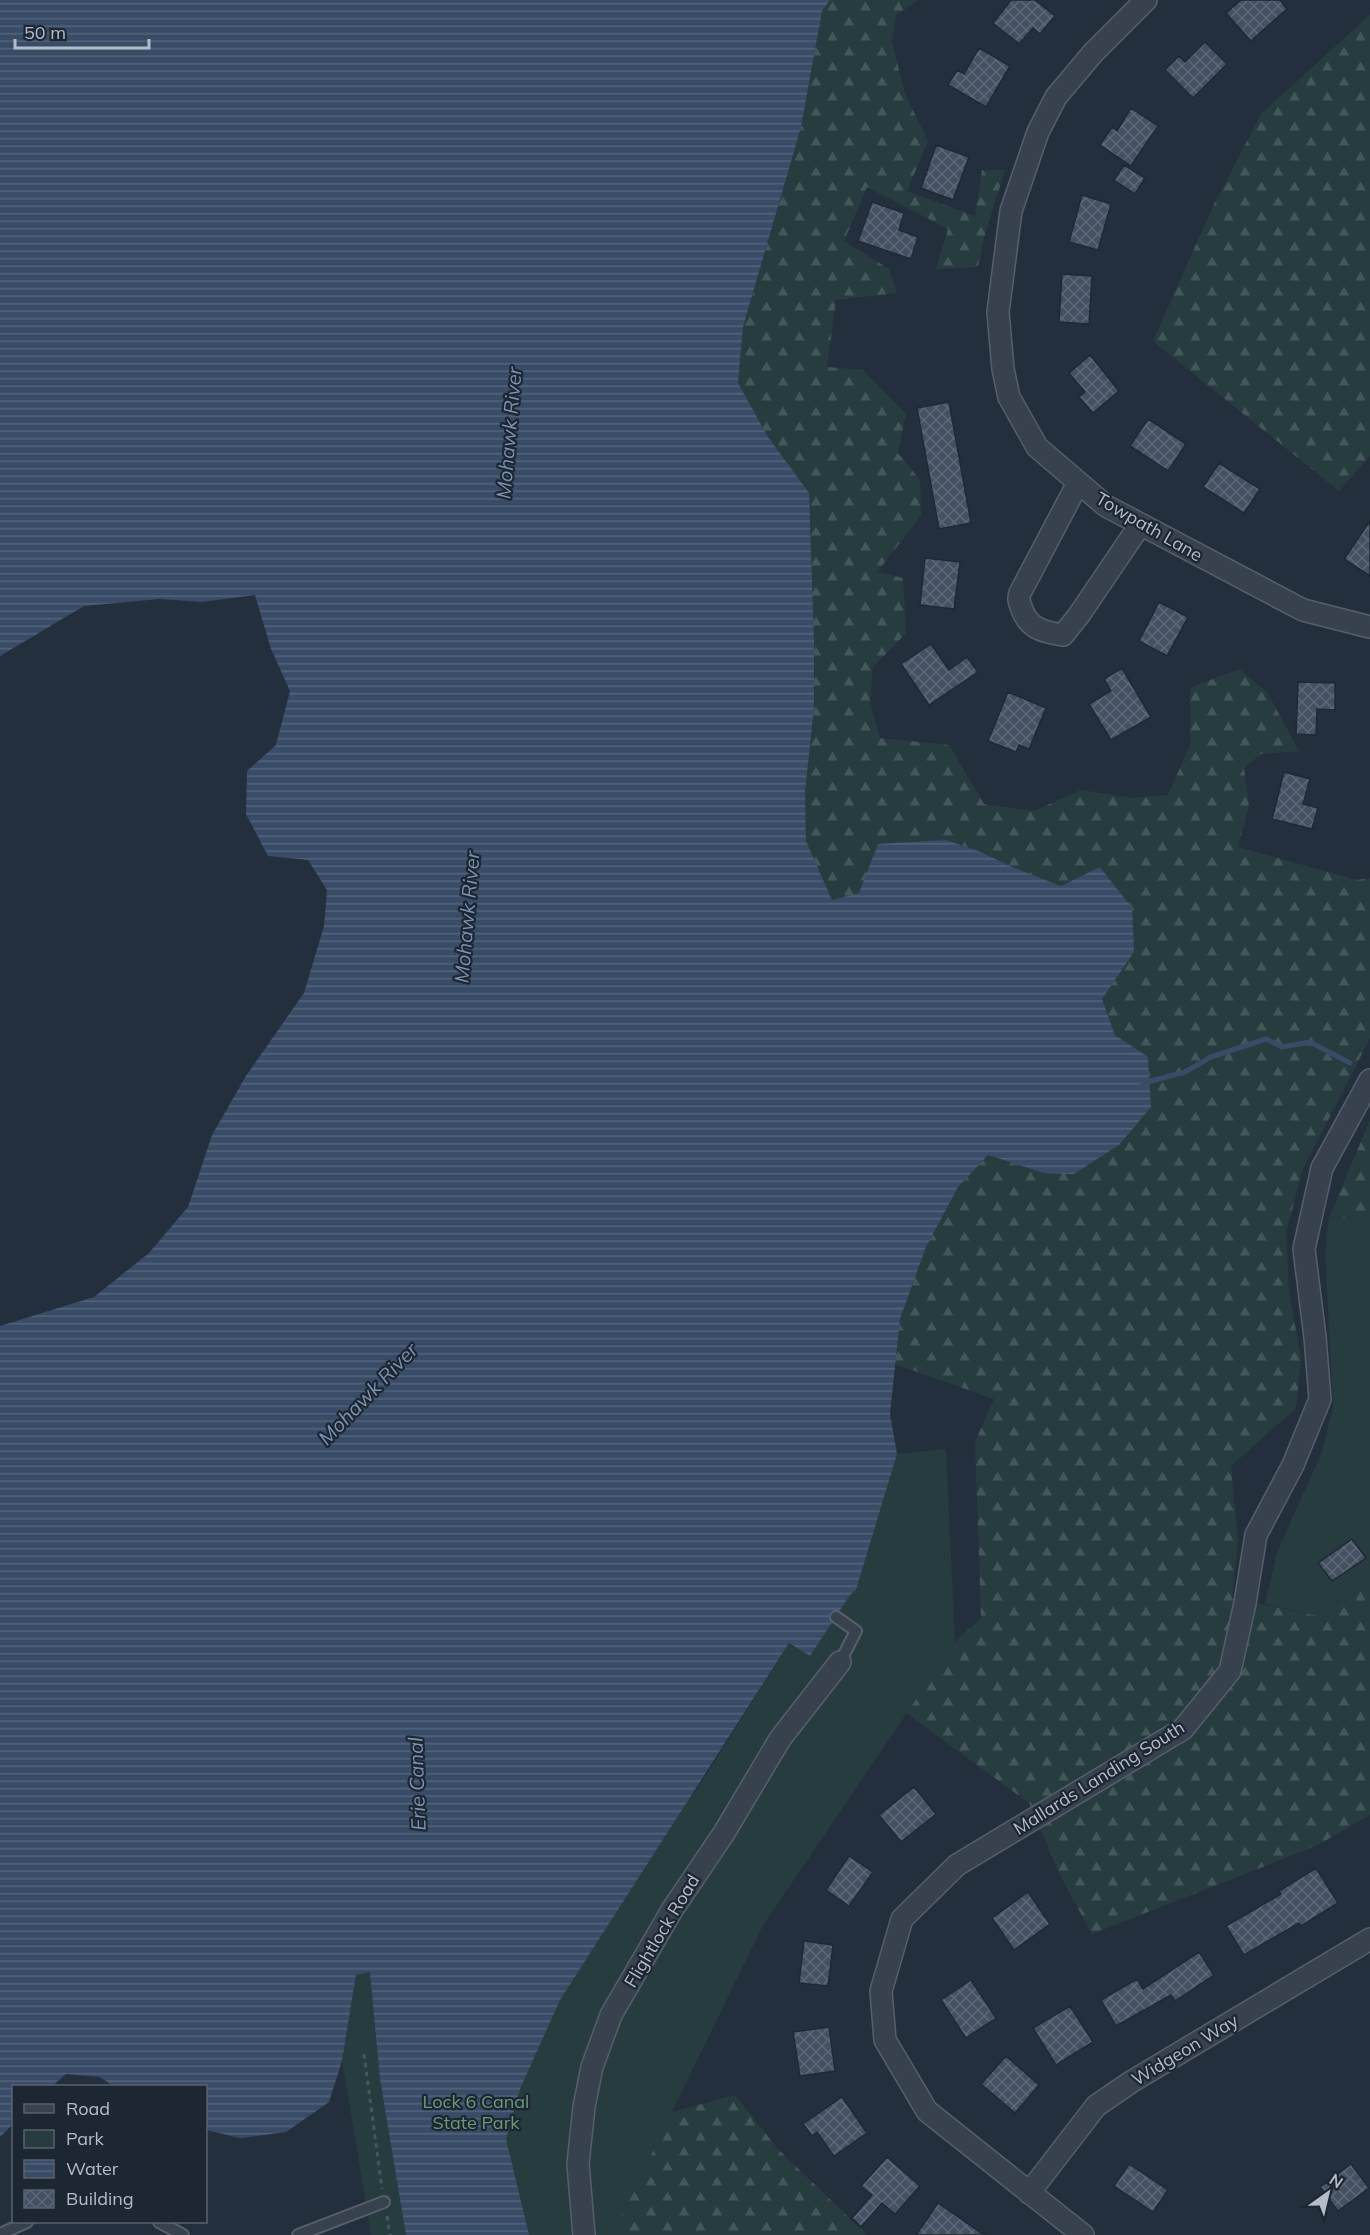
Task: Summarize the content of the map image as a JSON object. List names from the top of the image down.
{
  "streets": {
    "street": [
      "Towpath Lane",
      "Mallards Landing South",
      "Flightlock Road",
      "Widgeon Way"
    ]
  },
  "crossings": [
    ["Mallards Landing South", "Widgeon Way"]
  ],
  "water": ["Mohawk River", "Erie Canal"],
  "parks": ["Lock 6 Canal State Park"],
  "legend": [
    "Road",
    "Park",
    "Water",
    "Building"
  ],
  "scale_bar": "50 m",
  "north": "top right"
}
